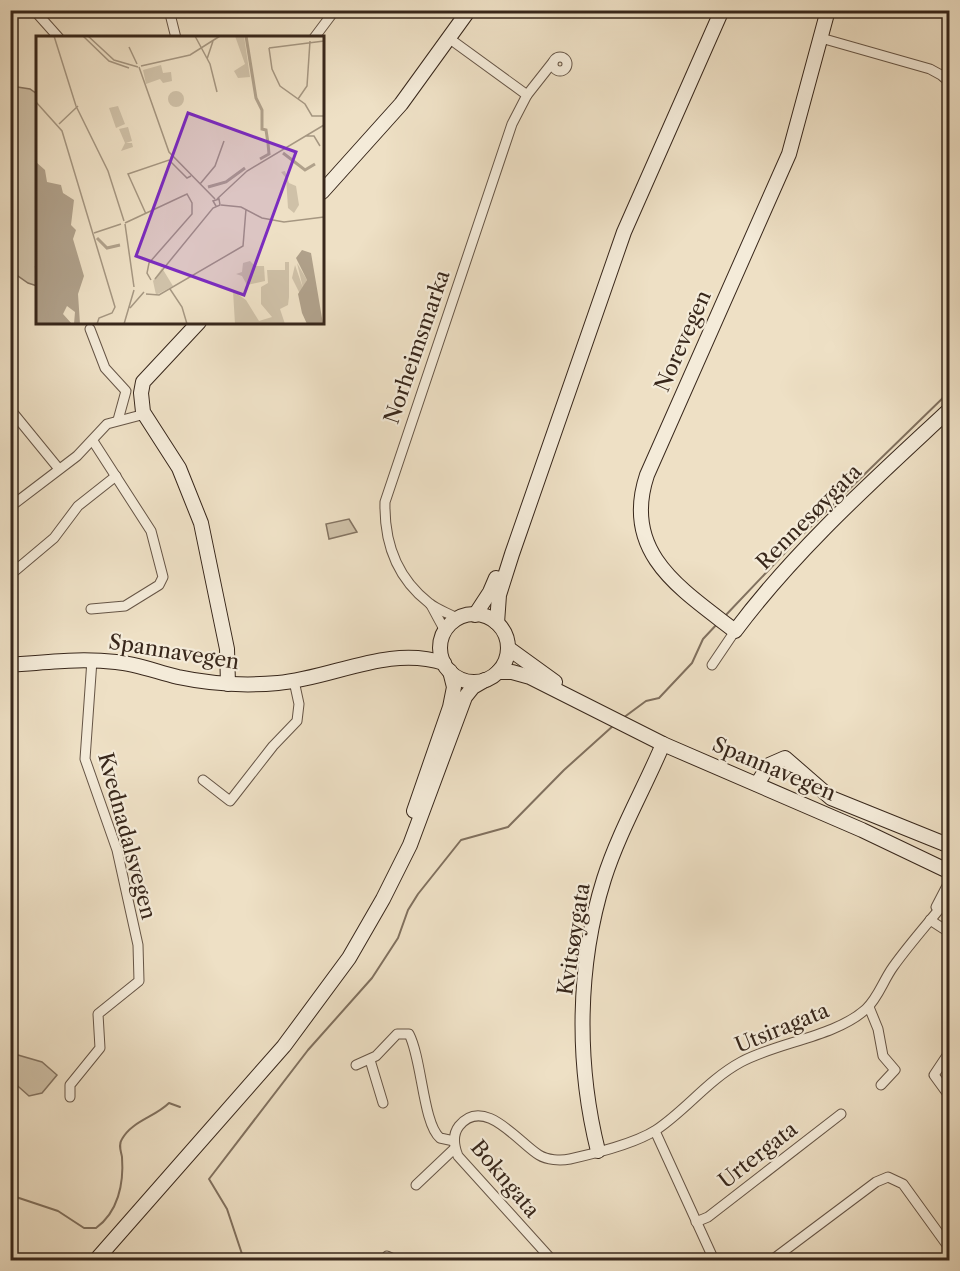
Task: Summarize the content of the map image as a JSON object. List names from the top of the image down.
{
  "streets": {
    "main road": [
      "Norevegen",
      "Rennesøygata",
      "Spannavegen",
      "Kvitsøygata"
    ],
    "street": [
      "Norheimsmarka",
      "Kvednadalsvegen",
      "Utsiragata",
      "Urtergata",
      "Bokngata"
    ]
  },
  "crossings": [
    ["Norevegen", "Rennesøygata"],
    ["Norheimsmarka", "Spannavegen"],
    ["Spannavegen", "Kvednadalsvegen"],
    ["Spannavegen", "Kvitsøygata"],
    ["Kvitsøygata", "Utsiragata"],
    ["Kvitsøygata", "Bokngata"],
    ["Utsiragata", "Bokngata"]
  ]
}
